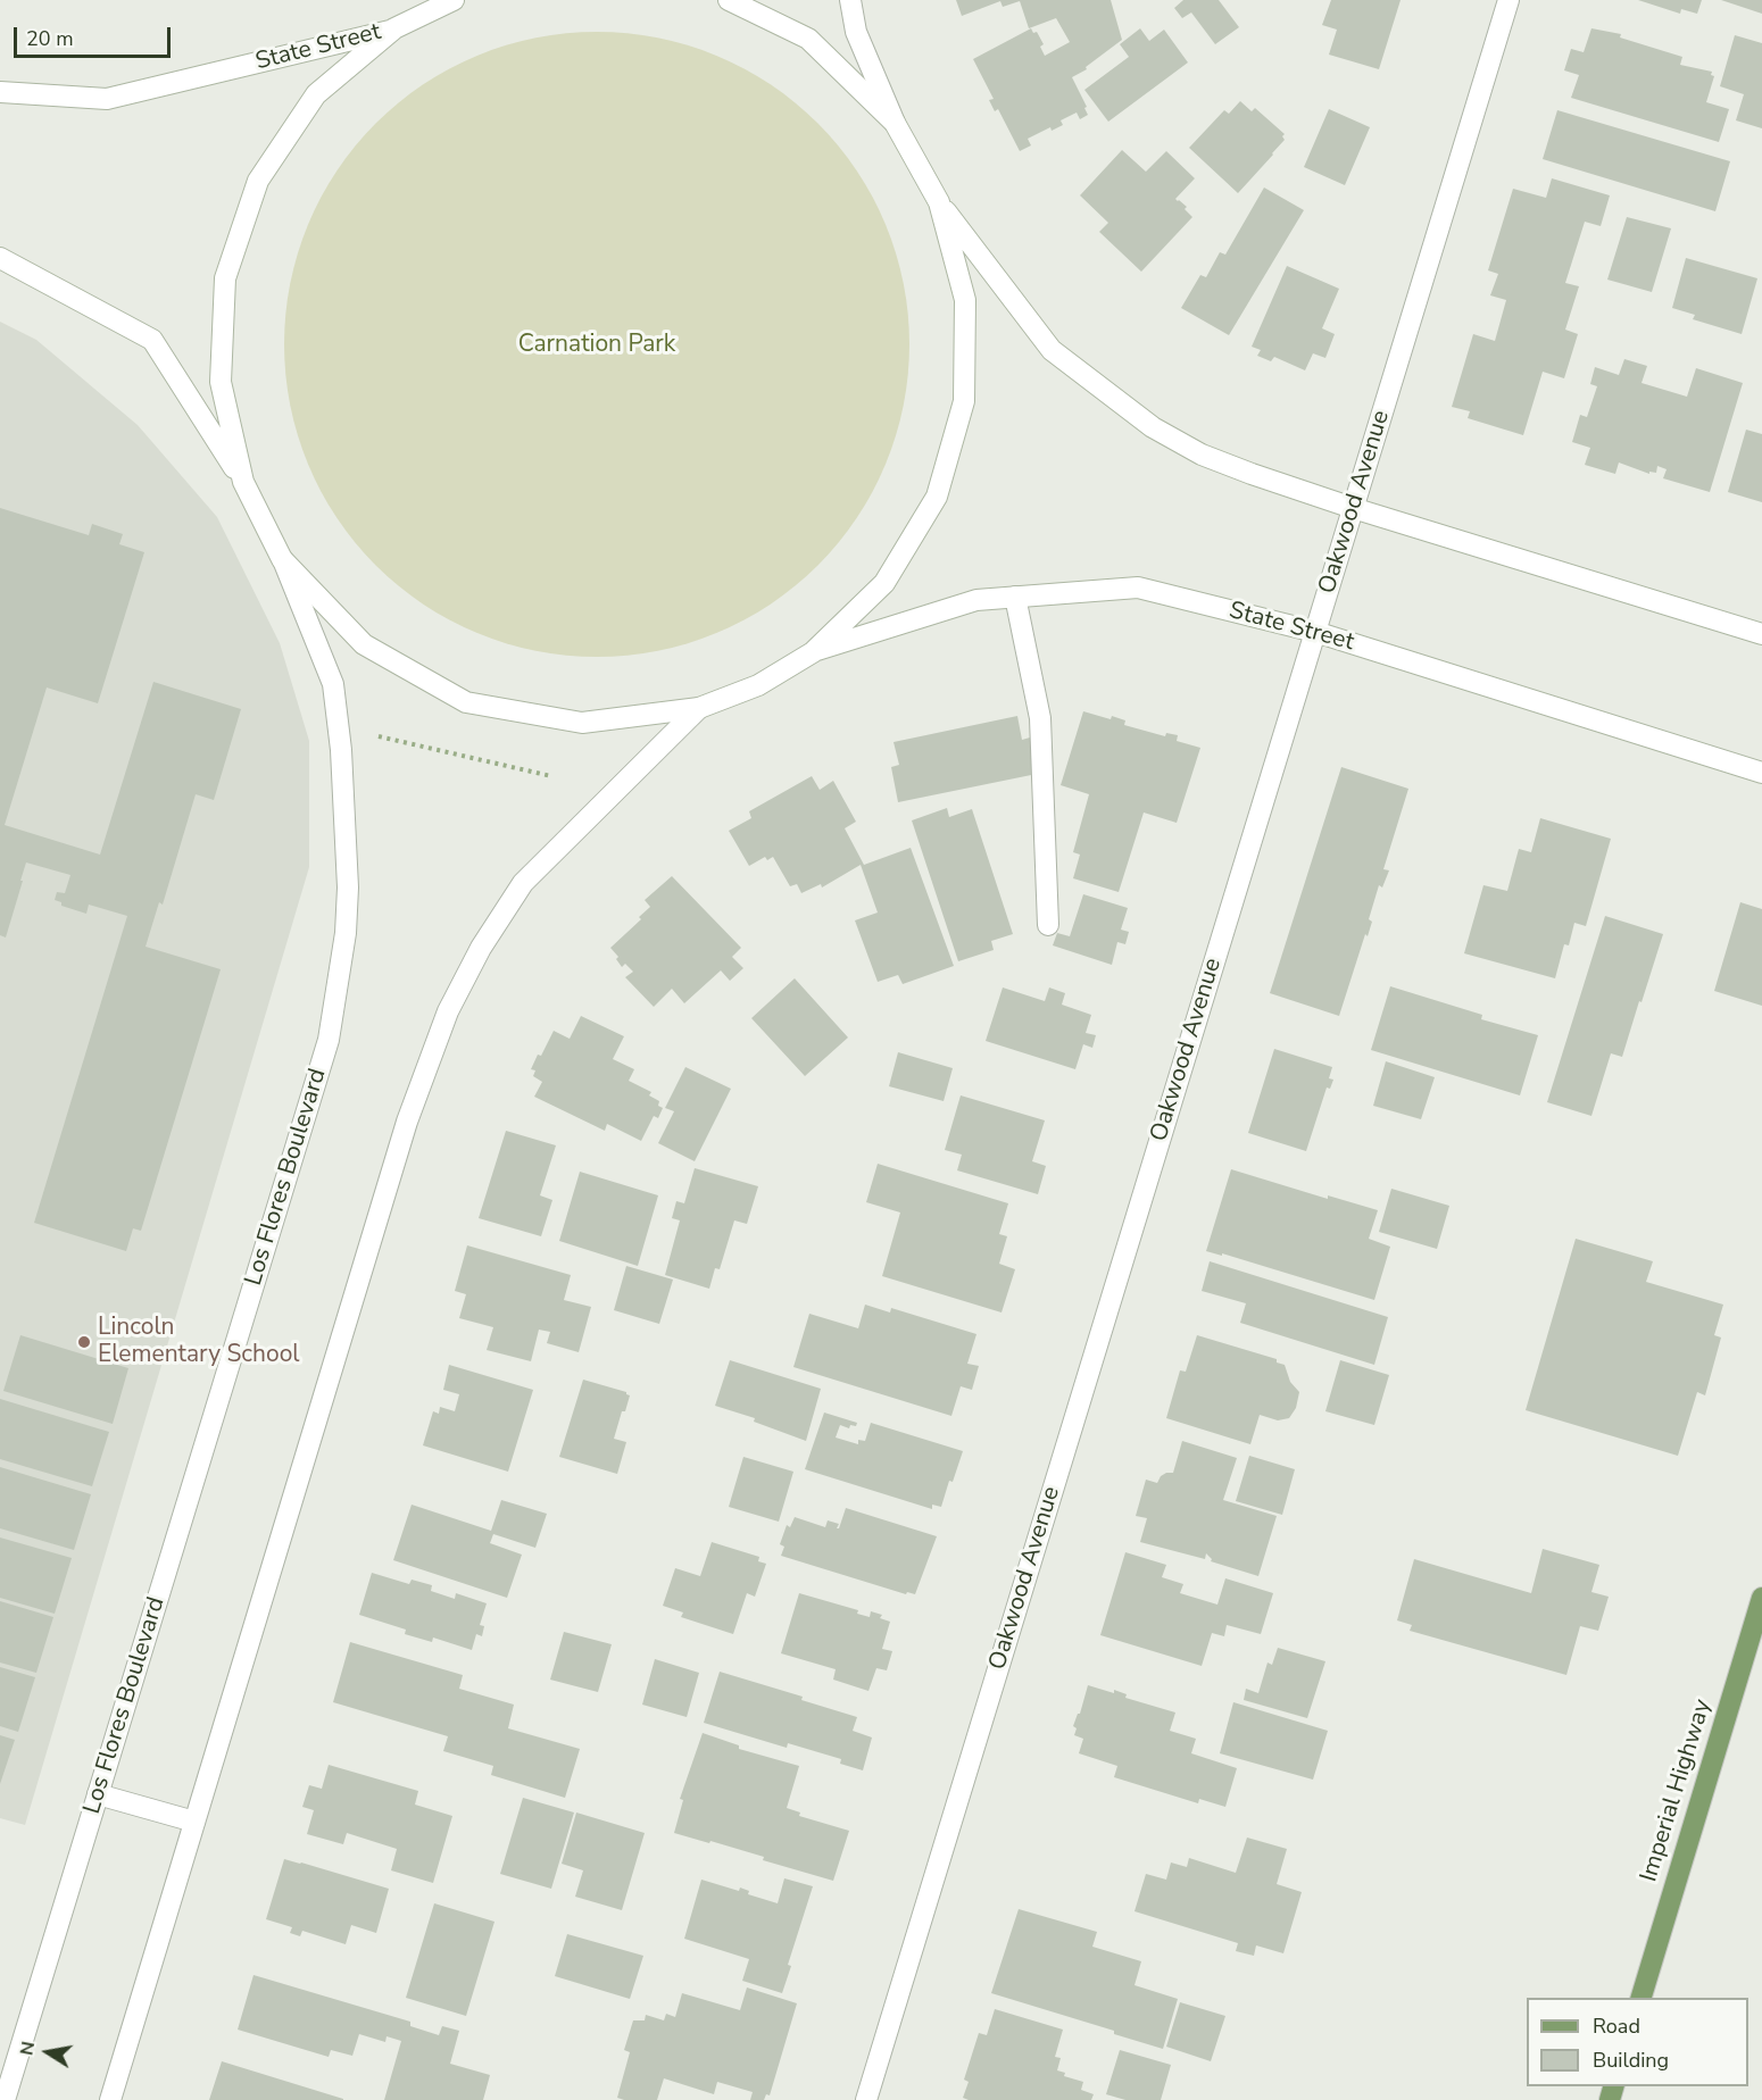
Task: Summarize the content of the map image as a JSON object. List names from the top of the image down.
{
  "streets": {
    "main road": ["Imperial Highway"],
    "street": ["State Street", "Oakwood Avenue", "Los Flores Boulevard"]
  },
  "crossings": [
    ["State Street", "Oakwood Avenue"]
  ],
  "parks": ["Carnation Park"],
  "places": ["Lincoln Elementary School"],
  "legend": ["Road", "Building"],
  "scale_bar": "20 m",
  "north": "left"
}
